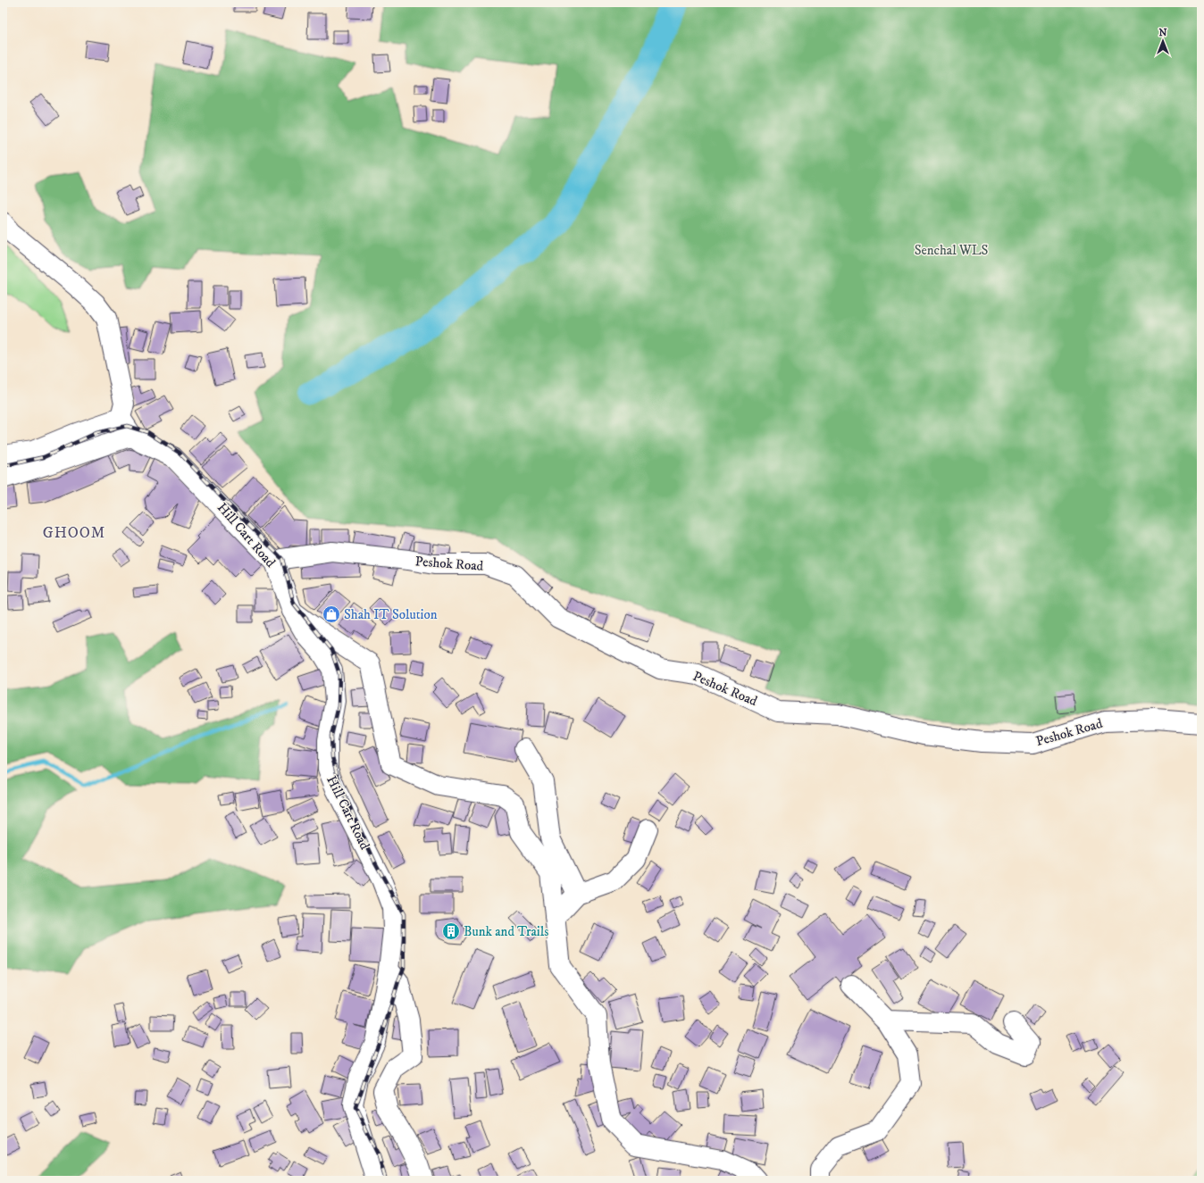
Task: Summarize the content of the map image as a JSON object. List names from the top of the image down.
{
  "streets": {
    "main road": ["Hill Cart Road", "Peshok Road"]
  },
  "crossings": [
    ["Hill Cart Road", "Peshok Road"]
  ],
  "districts": ["GHOOM"],
  "parks": ["Senchal WLS"],
  "places": {
    "shop": ["Shah IT Solution"],
    "building": ["Bunk and Trails"]
  },
  "north": "top"
}
